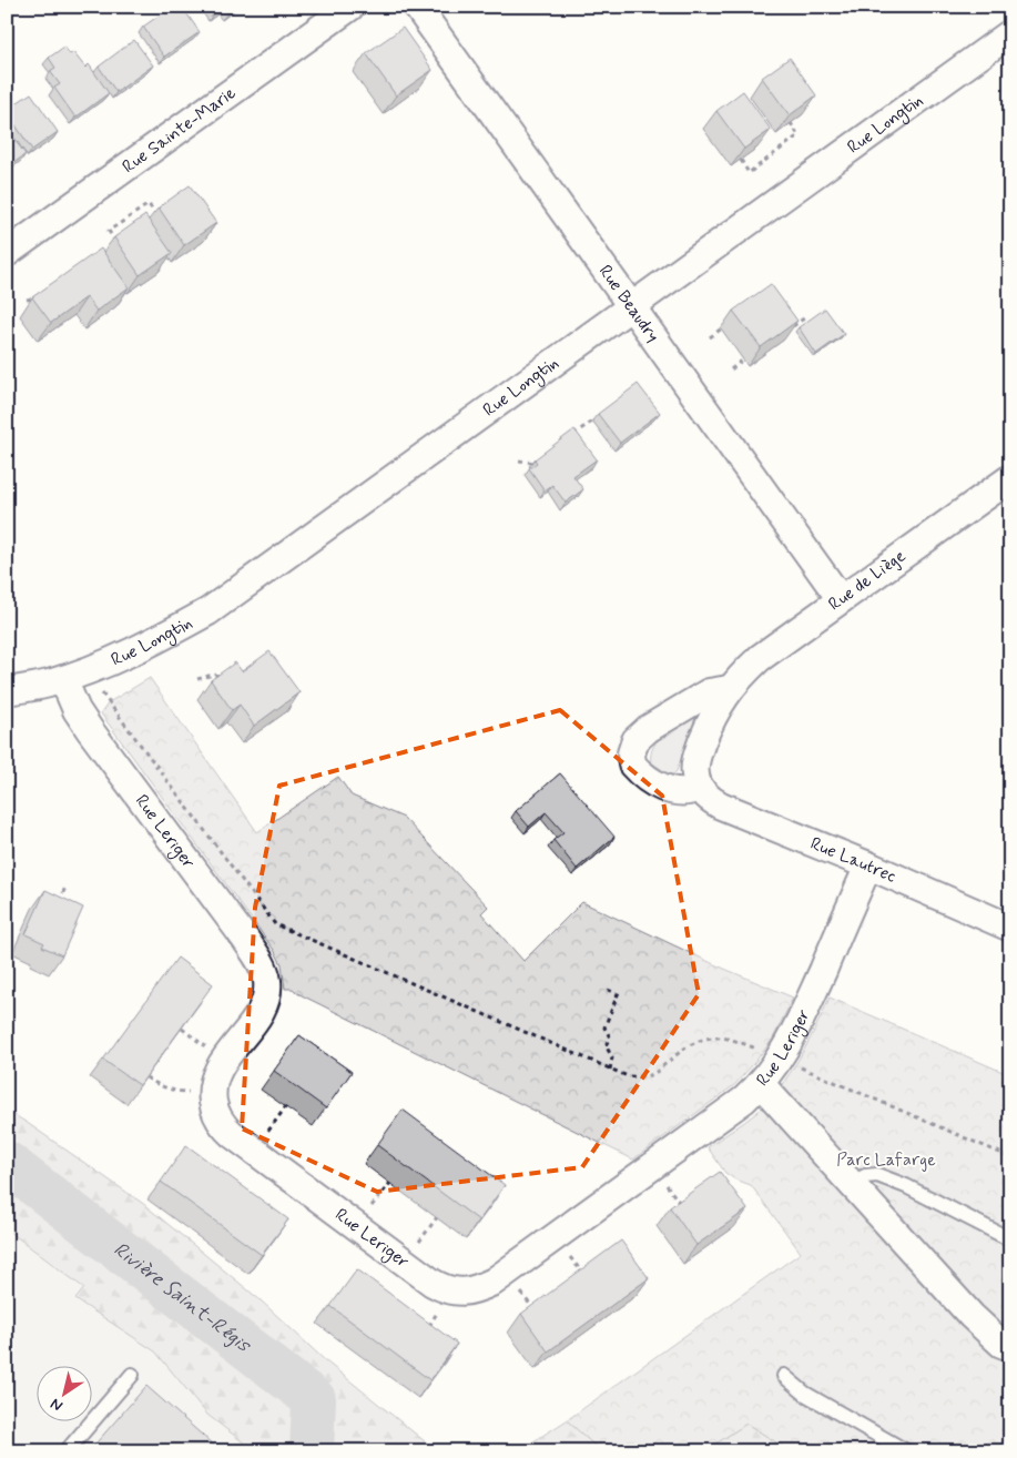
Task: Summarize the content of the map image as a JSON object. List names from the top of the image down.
{
  "streets": {
    "street": [
      "Rue Longtin",
      "Rue Sainte-Marie",
      "Rue Beaudry",
      "Rue de Liège",
      "Rue Leriger",
      "Rue Lautrec"
    ]
  },
  "crossings": [
    ["Rue Longtin", "Rue Beaudry"],
    ["Rue Longtin", "Rue Leriger"],
    ["Rue Beaudry", "Rue de Liège"],
    ["Rue de Liège", "Rue Lautrec"],
    ["Rue Leriger", "Rue Lautrec"]
  ],
  "water": ["Rivière Saint-Régis"],
  "parks": ["Parc Lafarge"],
  "north": "bottom left"
}
